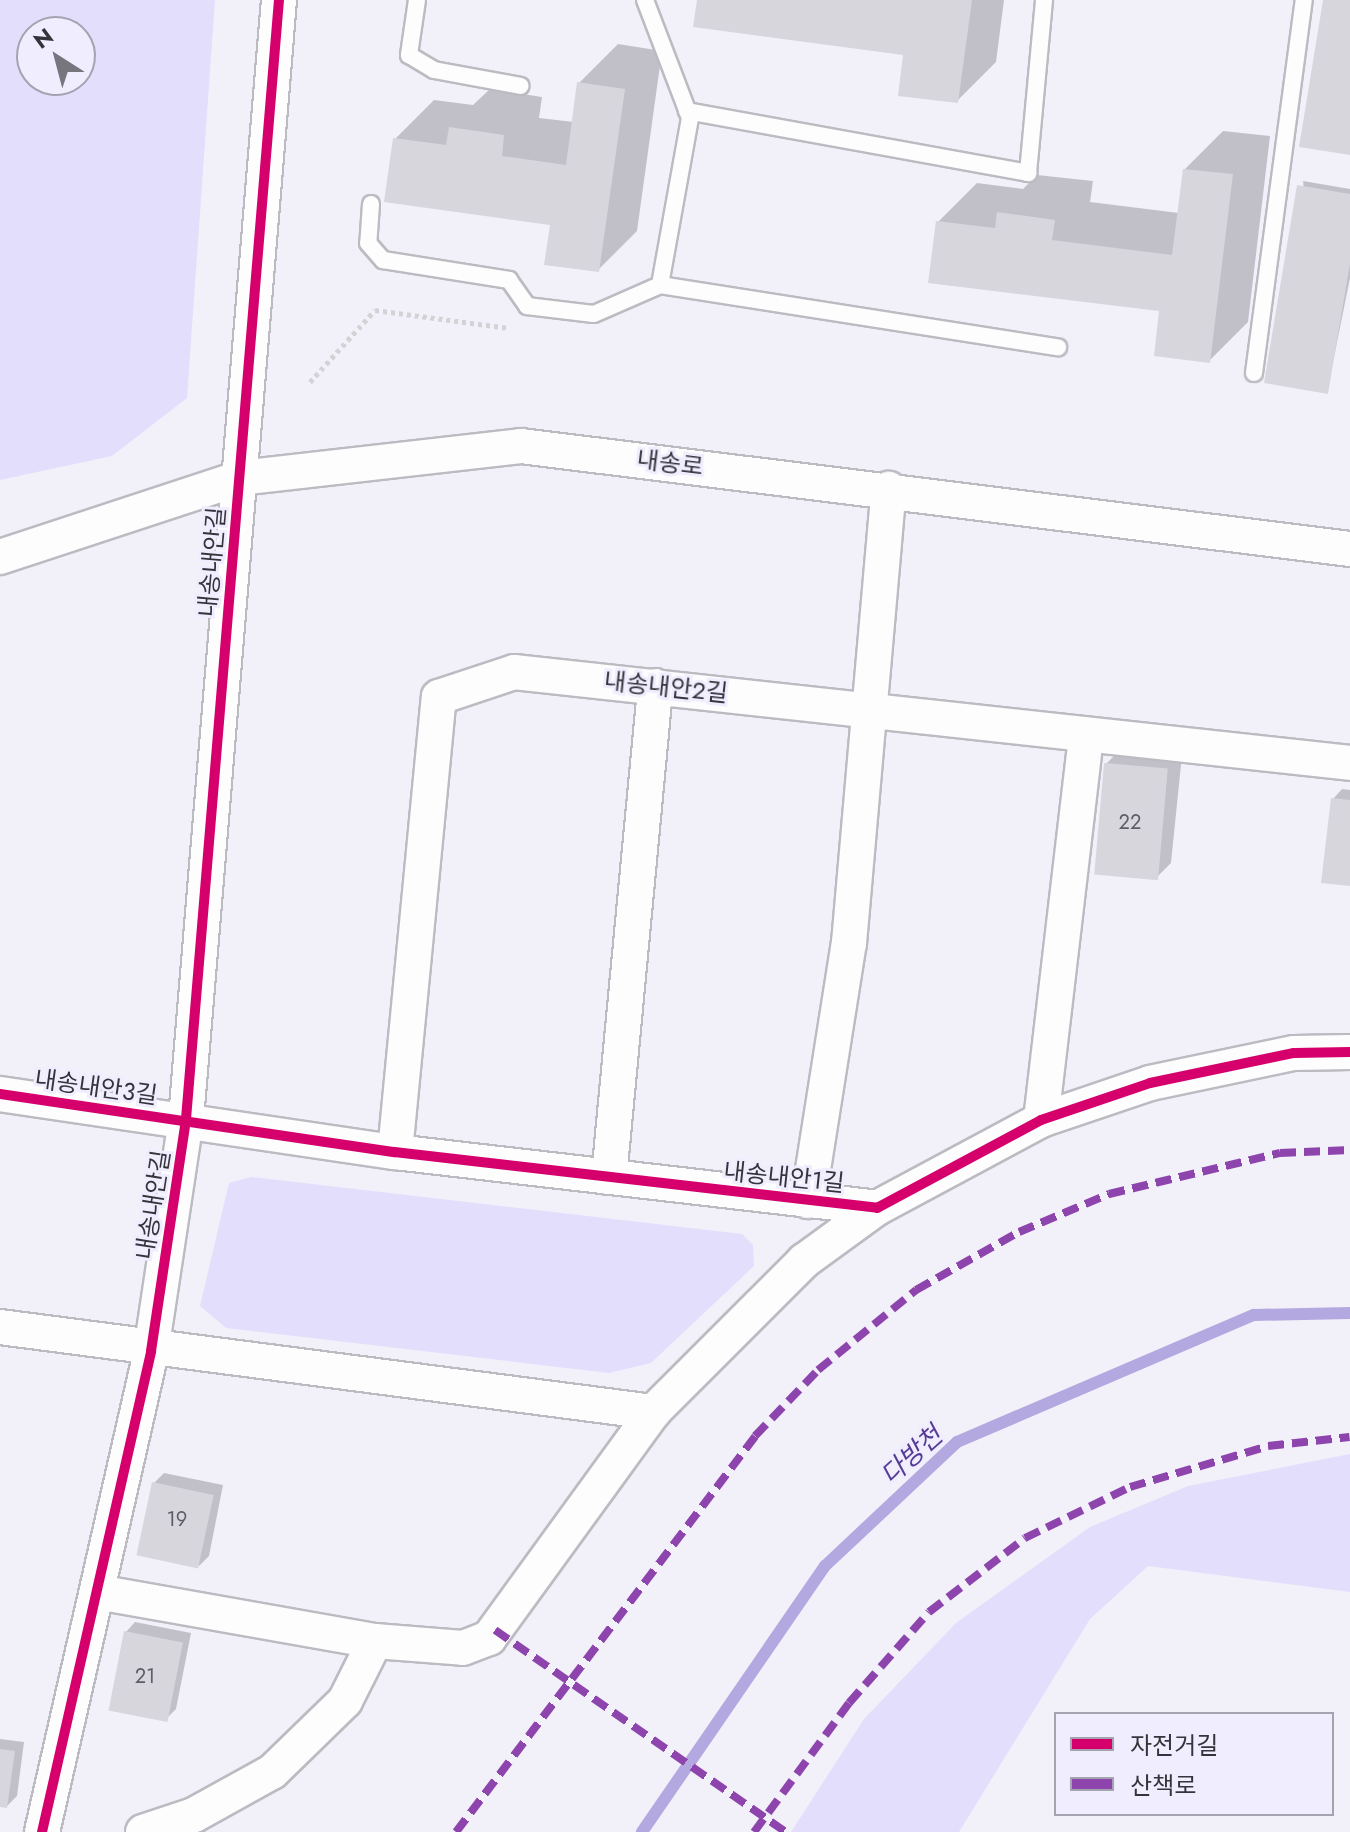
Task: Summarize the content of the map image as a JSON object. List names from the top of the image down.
{
  "streets": {
    "street": [
      "내송로",
      "내송내안길",
      "내송내안2길",
      "내송내안3길",
      "내송내안1길"
    ]
  },
  "crossings": [
    ["내송로", "내송내안길"],
    ["내송내안길", "내송내안3길"],
    ["내송내안길", "내송내안1길"],
    ["내송내안2길", "내송내안1길"],
    ["내송내안3길", "내송내안1길"]
  ],
  "water": ["다방천"],
  "house_numbers": ["22", "19", "21"],
  "legend": ["자전거길", "산책로"],
  "north": "top left"
}
